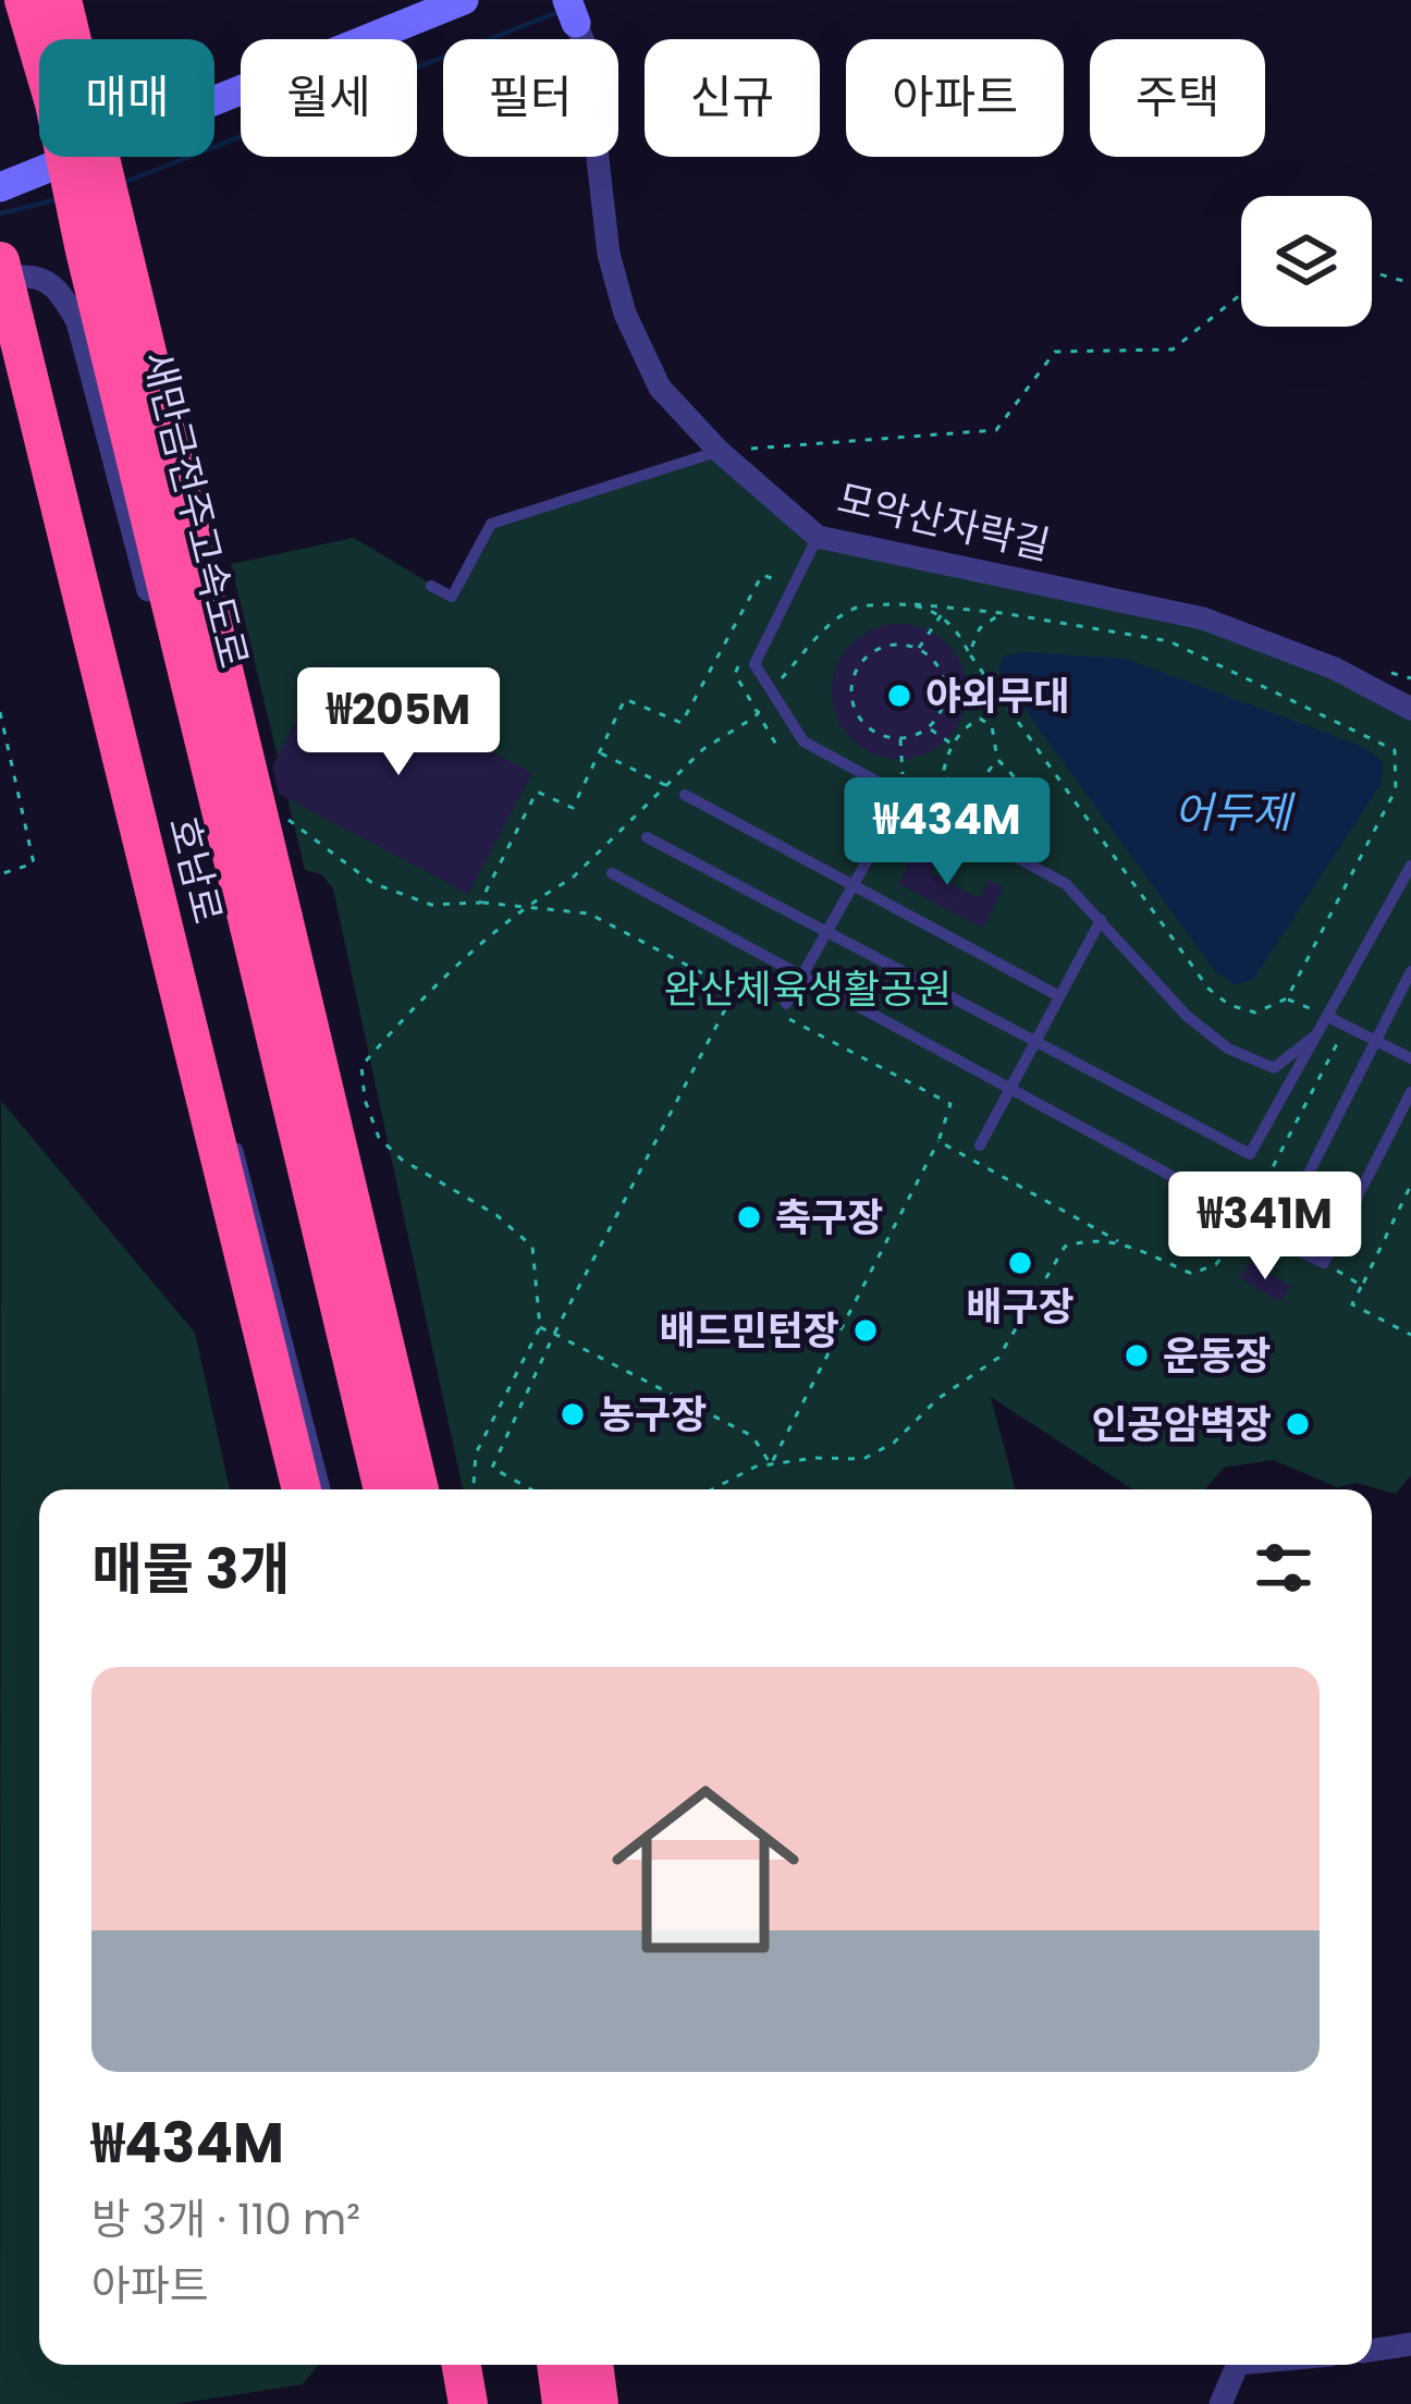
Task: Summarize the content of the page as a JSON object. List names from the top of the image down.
{
  "streets": {
    "highway": ["새만금전주고속도로", "호남로"],
    "street": ["모악산자락길"]
  },
  "water": ["어두제"],
  "parks": ["완산체육생활공원"],
  "places": [
    "야외무대",
    "축구장",
    "배구장",
    "배드민턴장",
    "운동장",
    "농구장",
    "인공암벽장"
  ],
  "page": {
    "chip": [
      "매매",
      "월세",
      "필터",
      "신규",
      "아파트",
      "주택"
    ],
    "price": ["₩205M", "₩434M", "₩341M"],
    "heading": "매물 3개",
    "list": [
      {
        "name": "₩434M",
        "note": "방 3개 · 110 m² · 아파트"
      }
    ]
  }
}
